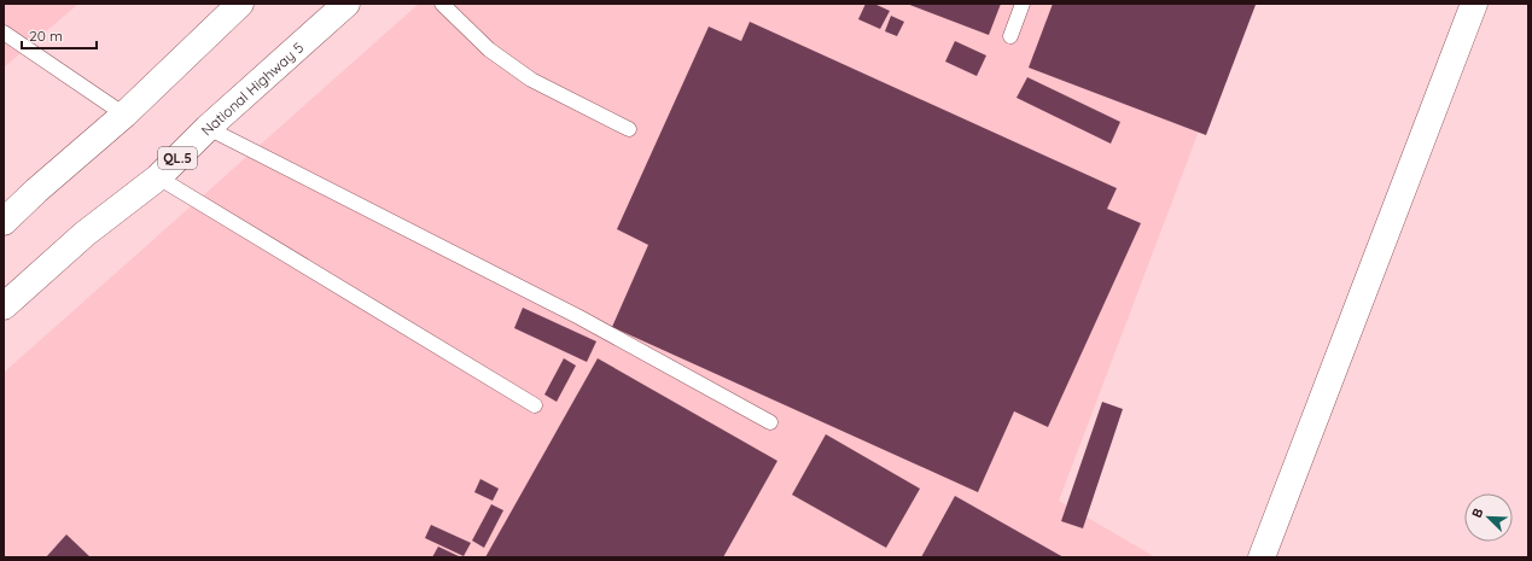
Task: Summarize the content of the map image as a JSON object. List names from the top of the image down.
{
  "streets": {
    "main road": ["National Highway 5", "QL.5"]
  },
  "scale_bar": "20 m",
  "north": "top left"
}
